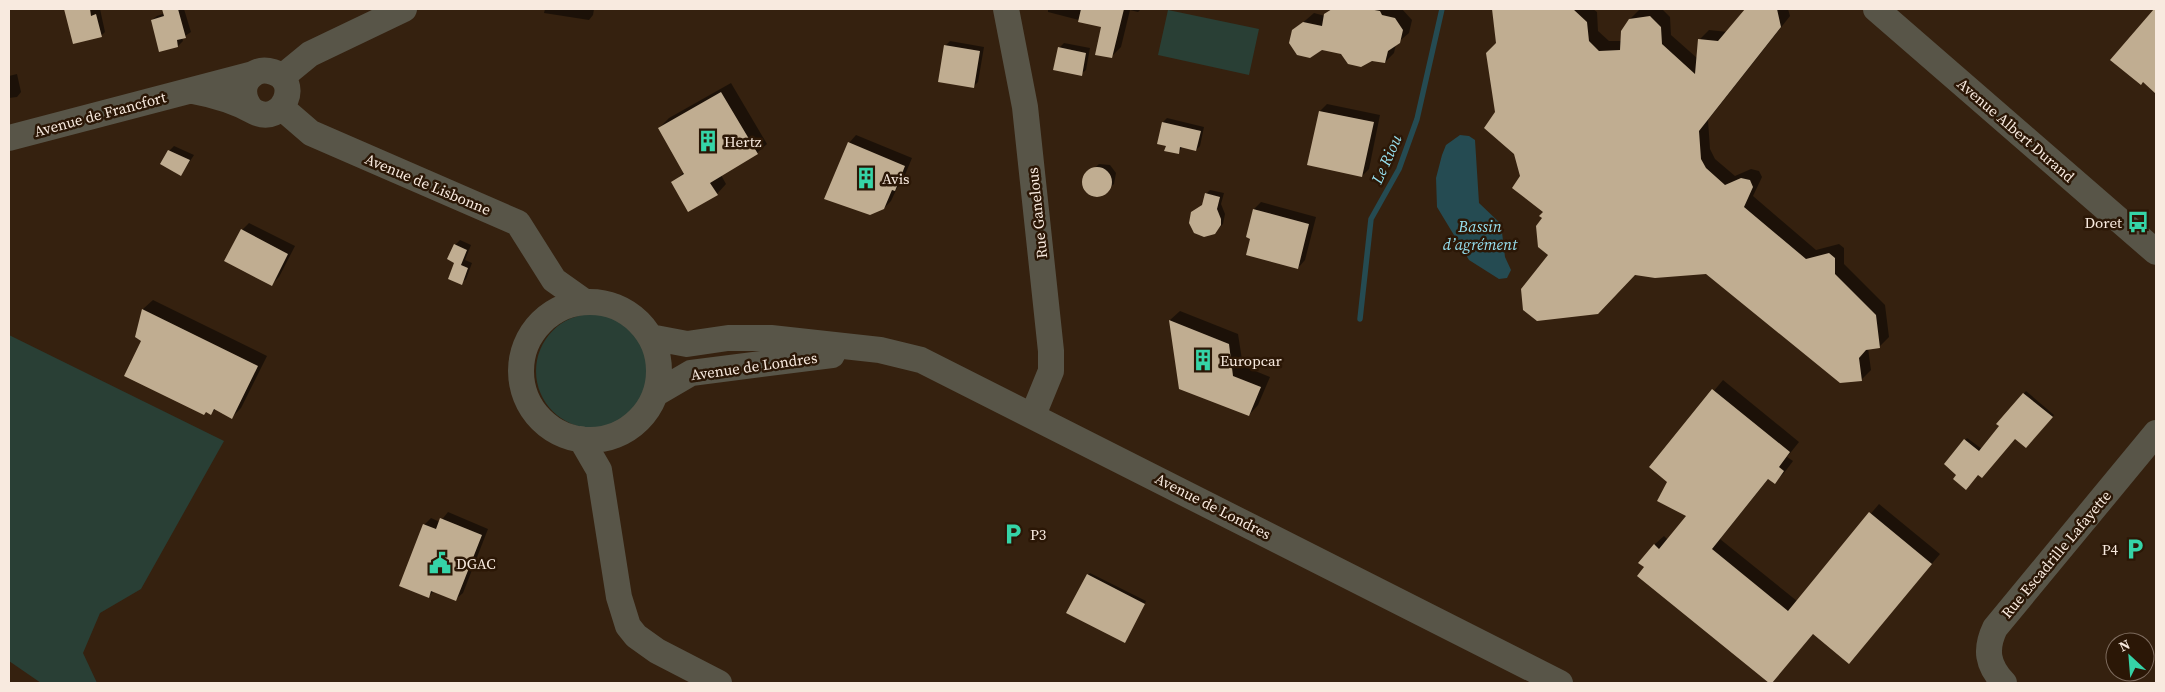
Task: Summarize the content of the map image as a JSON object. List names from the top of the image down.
{
  "streets": {
    "street": [
      "Avenue de Francfort",
      "Avenue Albert Durand",
      "Avenue de Lisbonne",
      "Rue Ganelous",
      "Avenue de Londres",
      "Rue Escadrille Lafayette"
    ]
  },
  "crossings": [
    ["Avenue de Francfort", "Avenue de Lisbonne"],
    ["Avenue de Lisbonne", "Avenue de Londres"],
    ["Rue Ganelous", "Avenue de Londres"]
  ],
  "water": ["Le Riou", "Bassin d’agrément"],
  "places": {
    "building": ["Hertz", "Avis", "Europcar"],
    "bus stop": ["Doret"],
    "parking": ["P3", "P4"],
    "public building": ["DGAC"]
  },
  "north": "top left"
}
